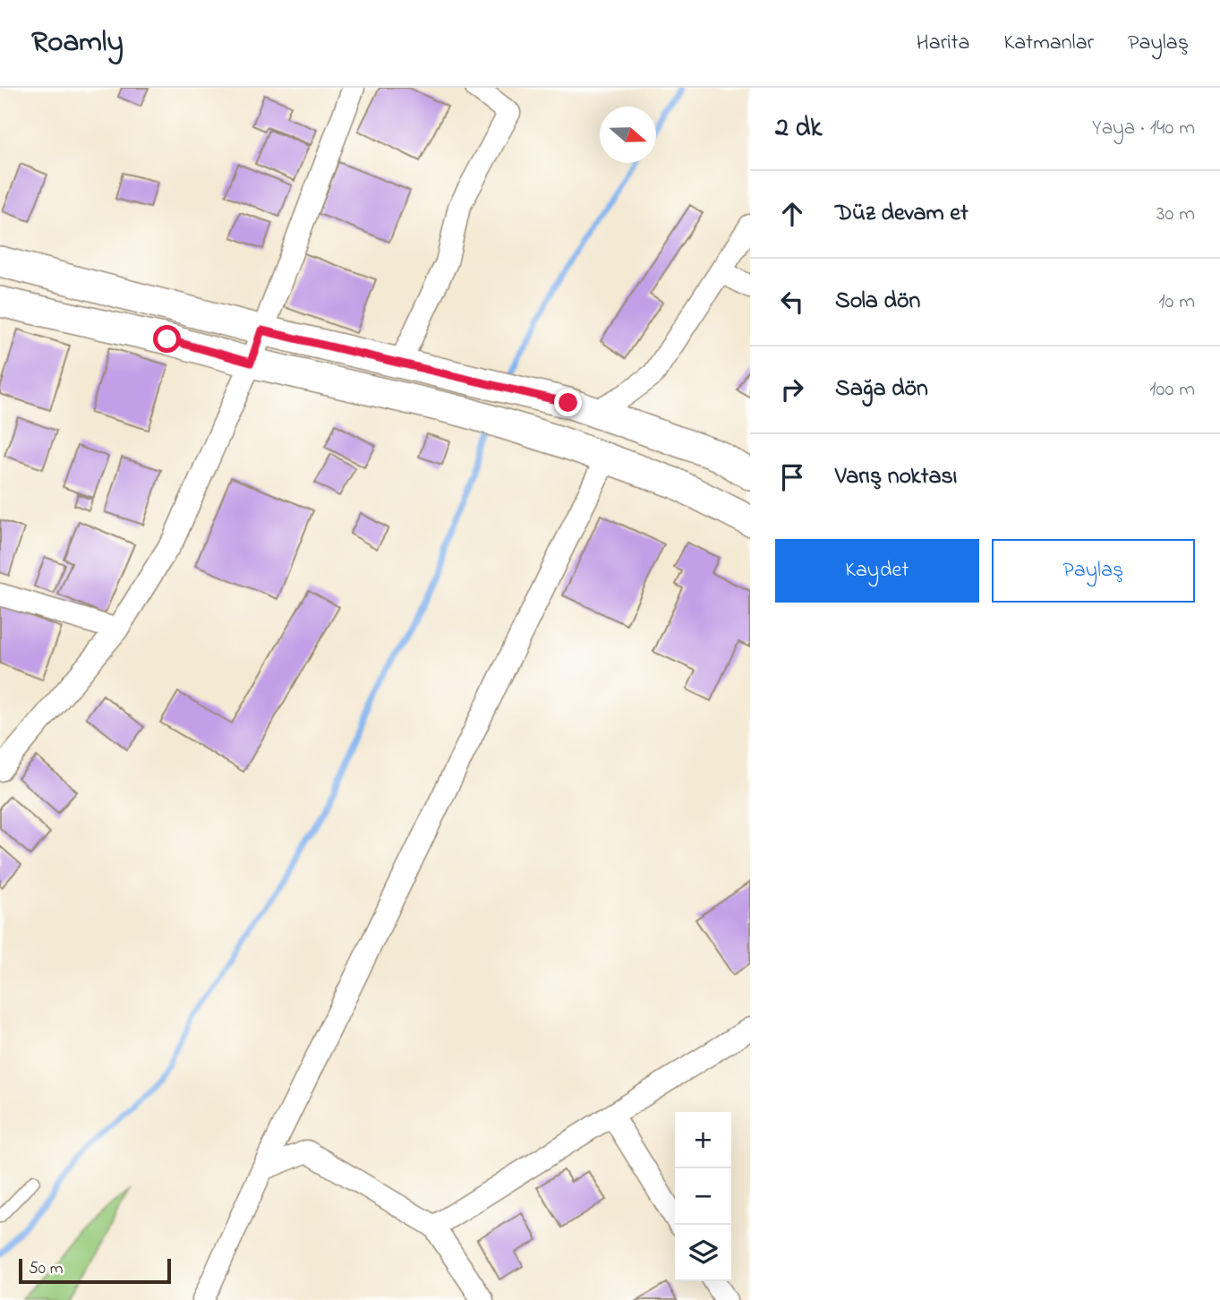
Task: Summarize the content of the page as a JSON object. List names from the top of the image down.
{
  "scale_bar": "50 m",
  "north": "right",
  "page": {
    "header": "Roamly",
    "nav": ["Harita", "Katmanlar", "Paylaş"],
    "heading": ["2 dk", "Yaya · 140 m"],
    "list": [
      ["Düz devam et", "30 m"],
      ["Sola dön", "10 m"],
      ["Sağa dön", "100 m"],
      "Varış noktası"
    ],
    "buttons": ["Kaydet", "Paylaş"],
    "map_buttons": ["+", "−"],
    "scale": "50 m"
  }
}
